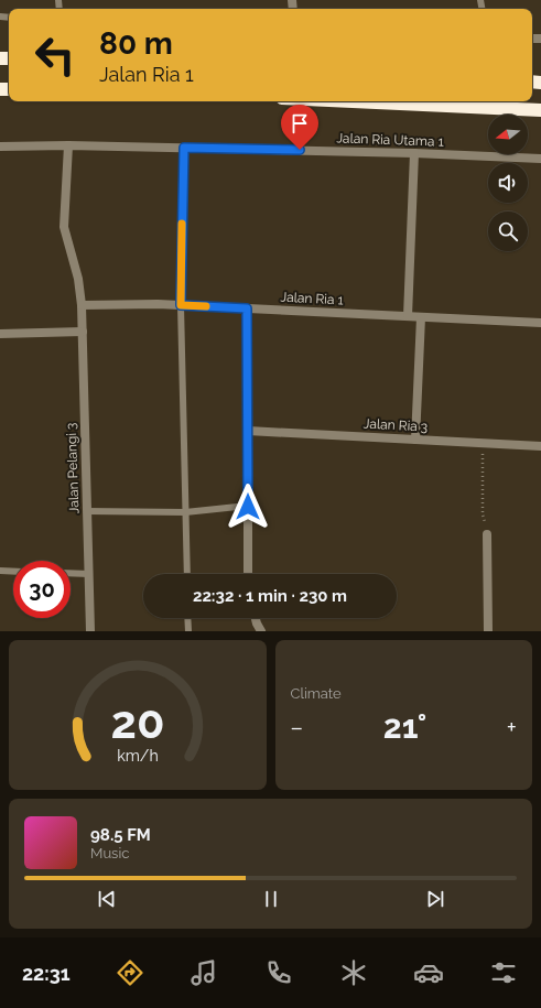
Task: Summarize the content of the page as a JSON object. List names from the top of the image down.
{
  "streets": {
    "street": [
      "Jalan Ria Utama 1",
      "Jalan Ria 1",
      "Jalan Ria 3",
      "Jalan Pelangi 3"
    ]
  },
  "crossings": [
    ["Jalan Ria Utama 1", "Jalan Pelangi 3"],
    ["Jalan Ria 1", "Jalan Pelangi 3"]
  ],
  "north": "left",
  "page": {
    "turn": ["80 m", "Jalan Ria 1"],
    "limit": "30",
    "trip": "22:32 · 1 min · 230 m",
    "tile": "Climate",
    "heat": ["−", "21°", "+"],
    "song": ["98.5 FM", "Music"],
    "tabs": "22:31",
    "gauge": ["20", "km/h"]
  }
}
